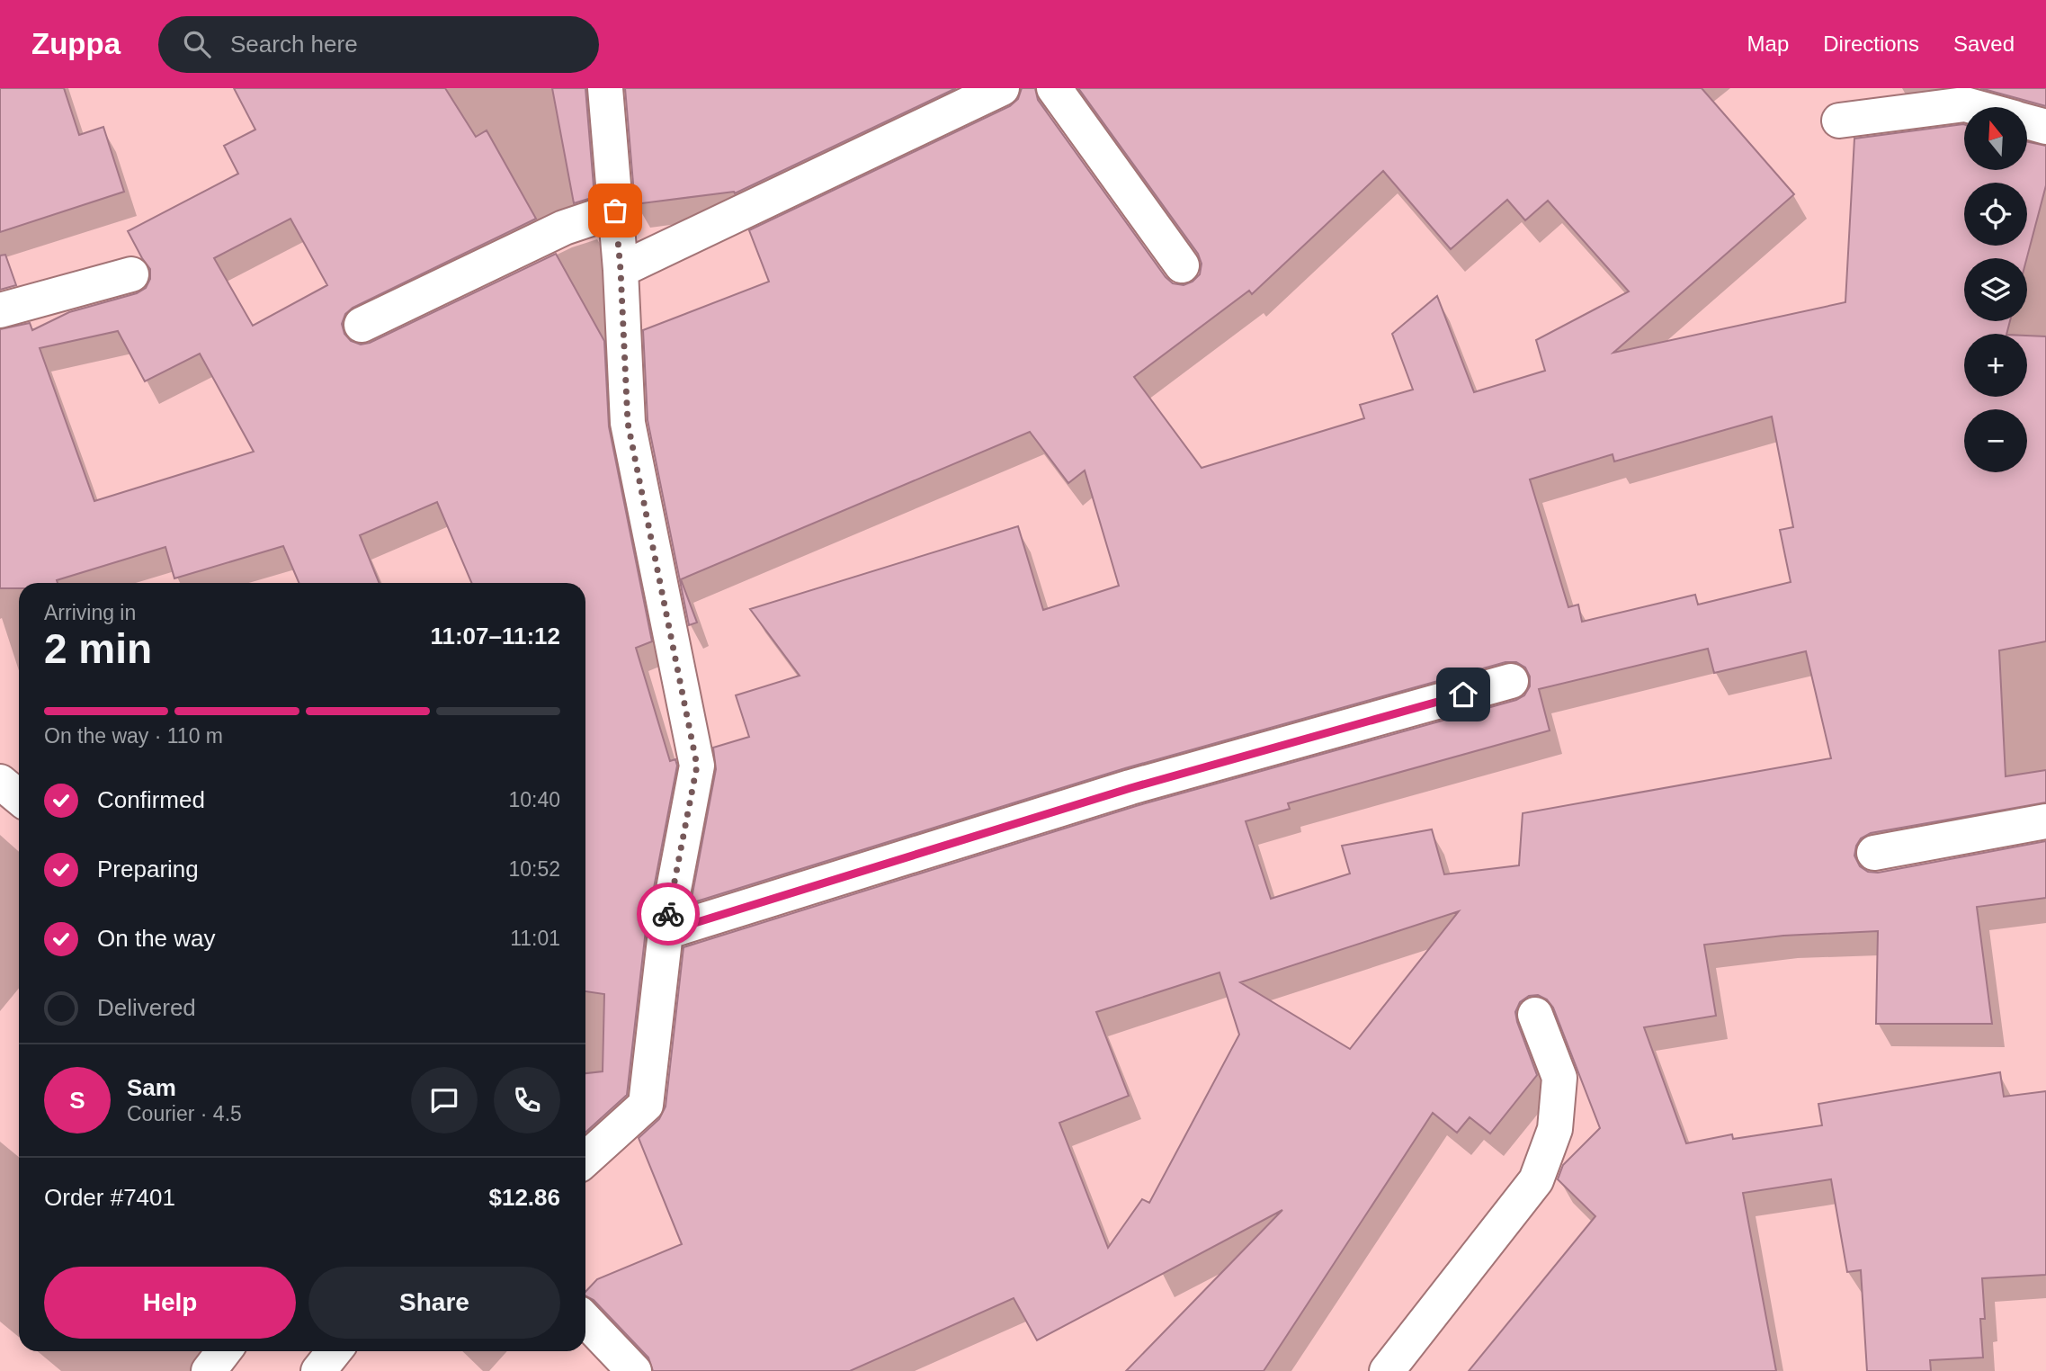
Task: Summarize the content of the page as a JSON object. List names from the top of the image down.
{
  "north": "top",
  "page": {
    "header": "Zuppa",
    "search": "Search here",
    "nav": ["Map", "Directions", "Saved"],
    "map_buttons": ["+", "−"],
    "heading": ["2 min", "Arriving in", "11:07–11:12"],
    "panel": [
      "Sam",
      "Courier · 4.5",
      "Order #7401",
      "$12.86"
    ],
    "bar": "On the way · 110 m",
    "list": [
      ["Confirmed", "10:40"],
      ["Preparing", "10:52"],
      ["On the way", "11:01"],
      "Delivered"
    ],
    "round": "S",
    "buttons": ["Help", "Share"]
  }
}
